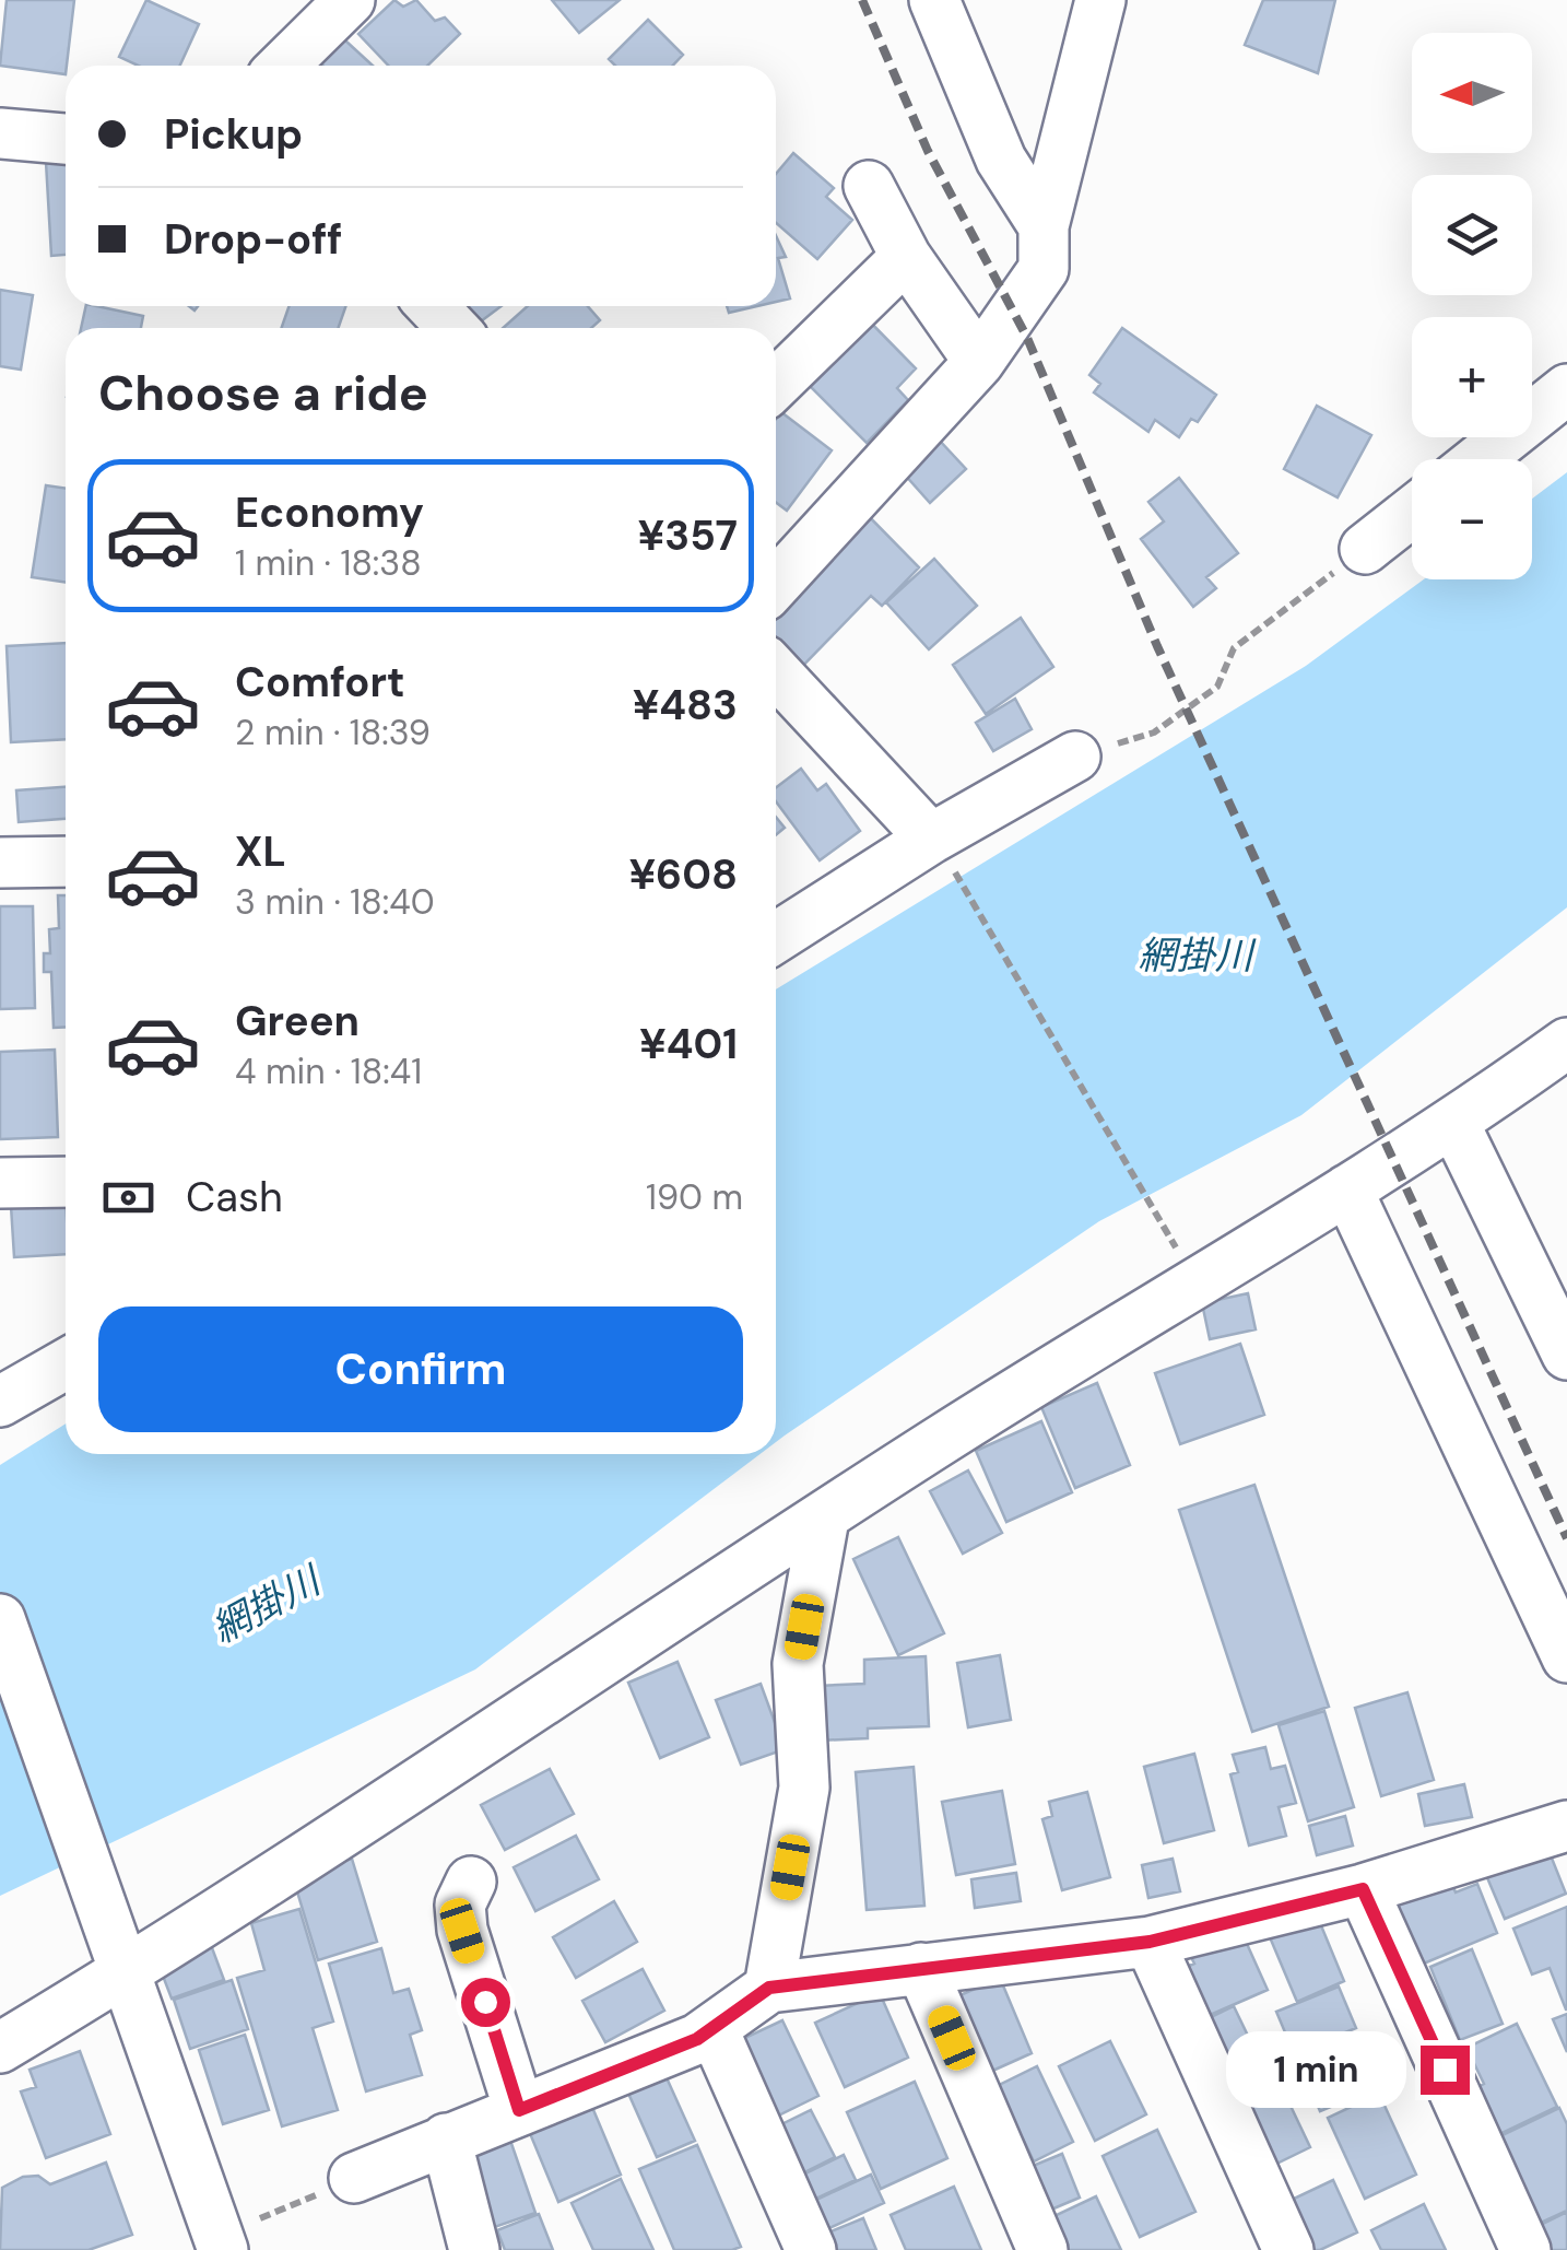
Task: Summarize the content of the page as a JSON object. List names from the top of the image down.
{
  "water": ["網掛川"],
  "north": "left",
  "page": {
    "map_buttons": ["+", "−"],
    "banner": ["Pickup", "Drop-off"],
    "heading": "Choose a ride",
    "list": [
      {
        "name": "Economy",
        "note": "1 min · 18:38",
        "value": "¥357"
      },
      {
        "name": "Comfort",
        "note": "2 min · 18:39",
        "value": "¥483"
      },
      {
        "name": "XL",
        "note": "3 min · 18:40",
        "value": "¥608"
      },
      {
        "name": "Green",
        "note": "4 min · 18:41",
        "value": "¥401"
      }
    ],
    "pay": ["Cash", "190 m"],
    "buttons": "Confirm",
    "bubble": "1 min"
  }
}
